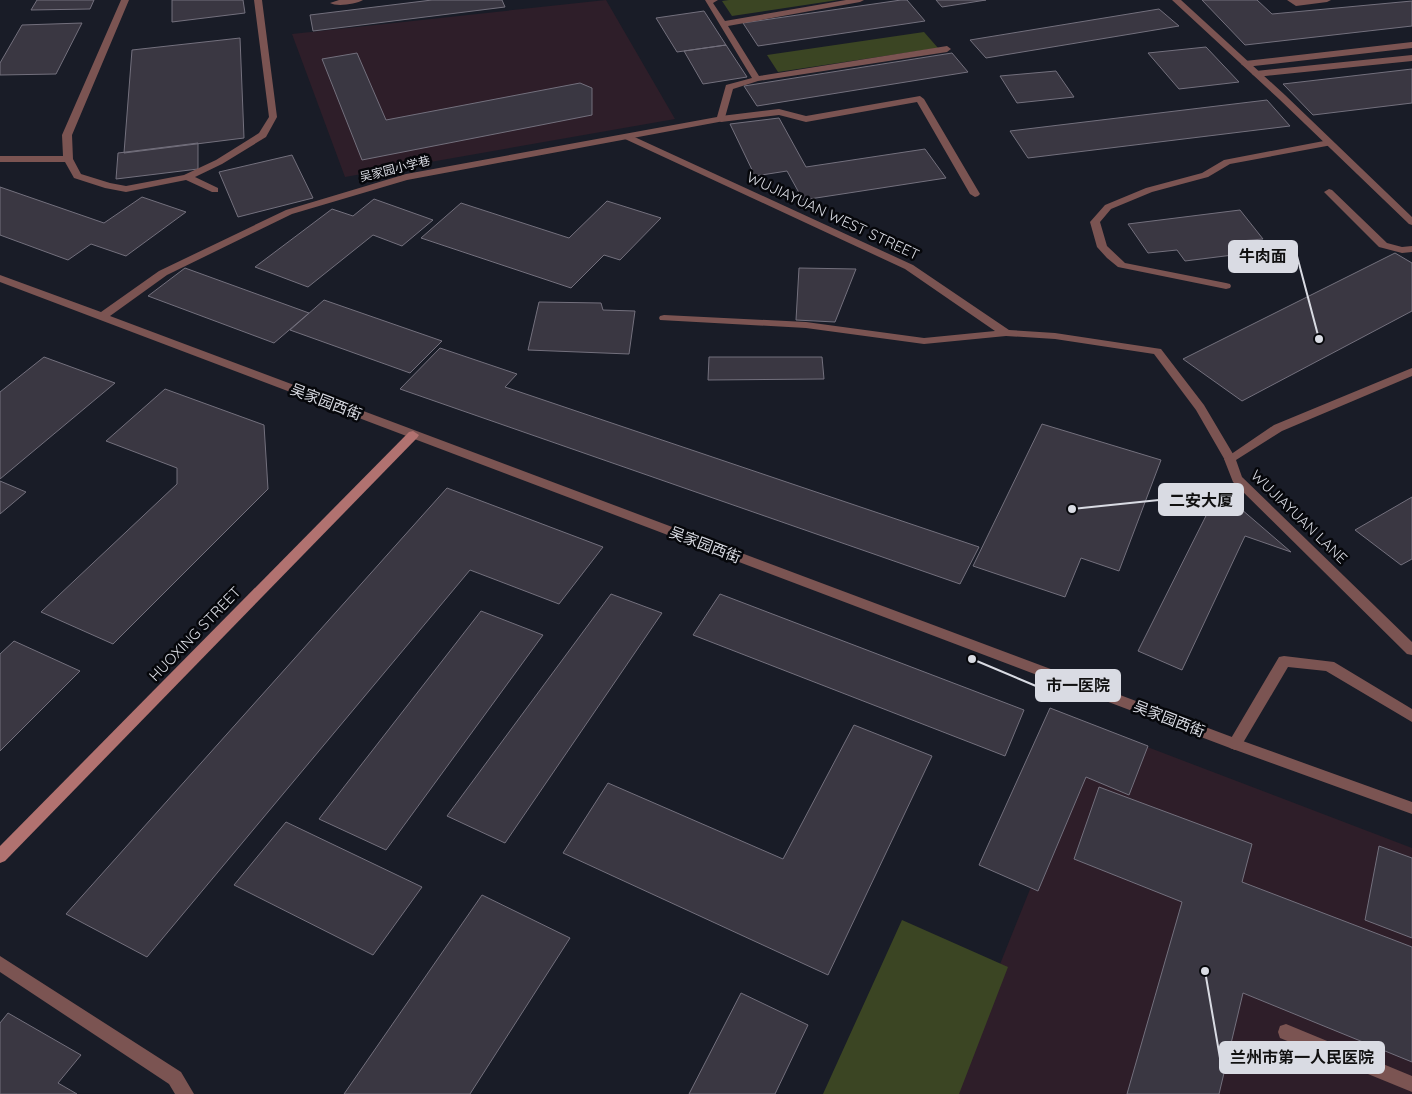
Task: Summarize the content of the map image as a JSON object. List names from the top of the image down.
{
  "streets": {
    "street": [
      "吴家园小学巷",
      "WUJIAYUAN WEST STREET",
      "吴家园西街",
      "WUJIAYUAN LANE",
      "HUOXING STREET"
    ]
  },
  "crossings": [
    ["吴家园小学巷", "WUJIAYUAN WEST STREET"],
    ["吴家园小学巷", "吴家园西街"],
    ["吴家园西街", "HUOXING STREET"]
  ],
  "places": [
    "牛肉面",
    "二安大厦",
    "市一医院",
    "兰州市第一人民医院"
  ]
}
